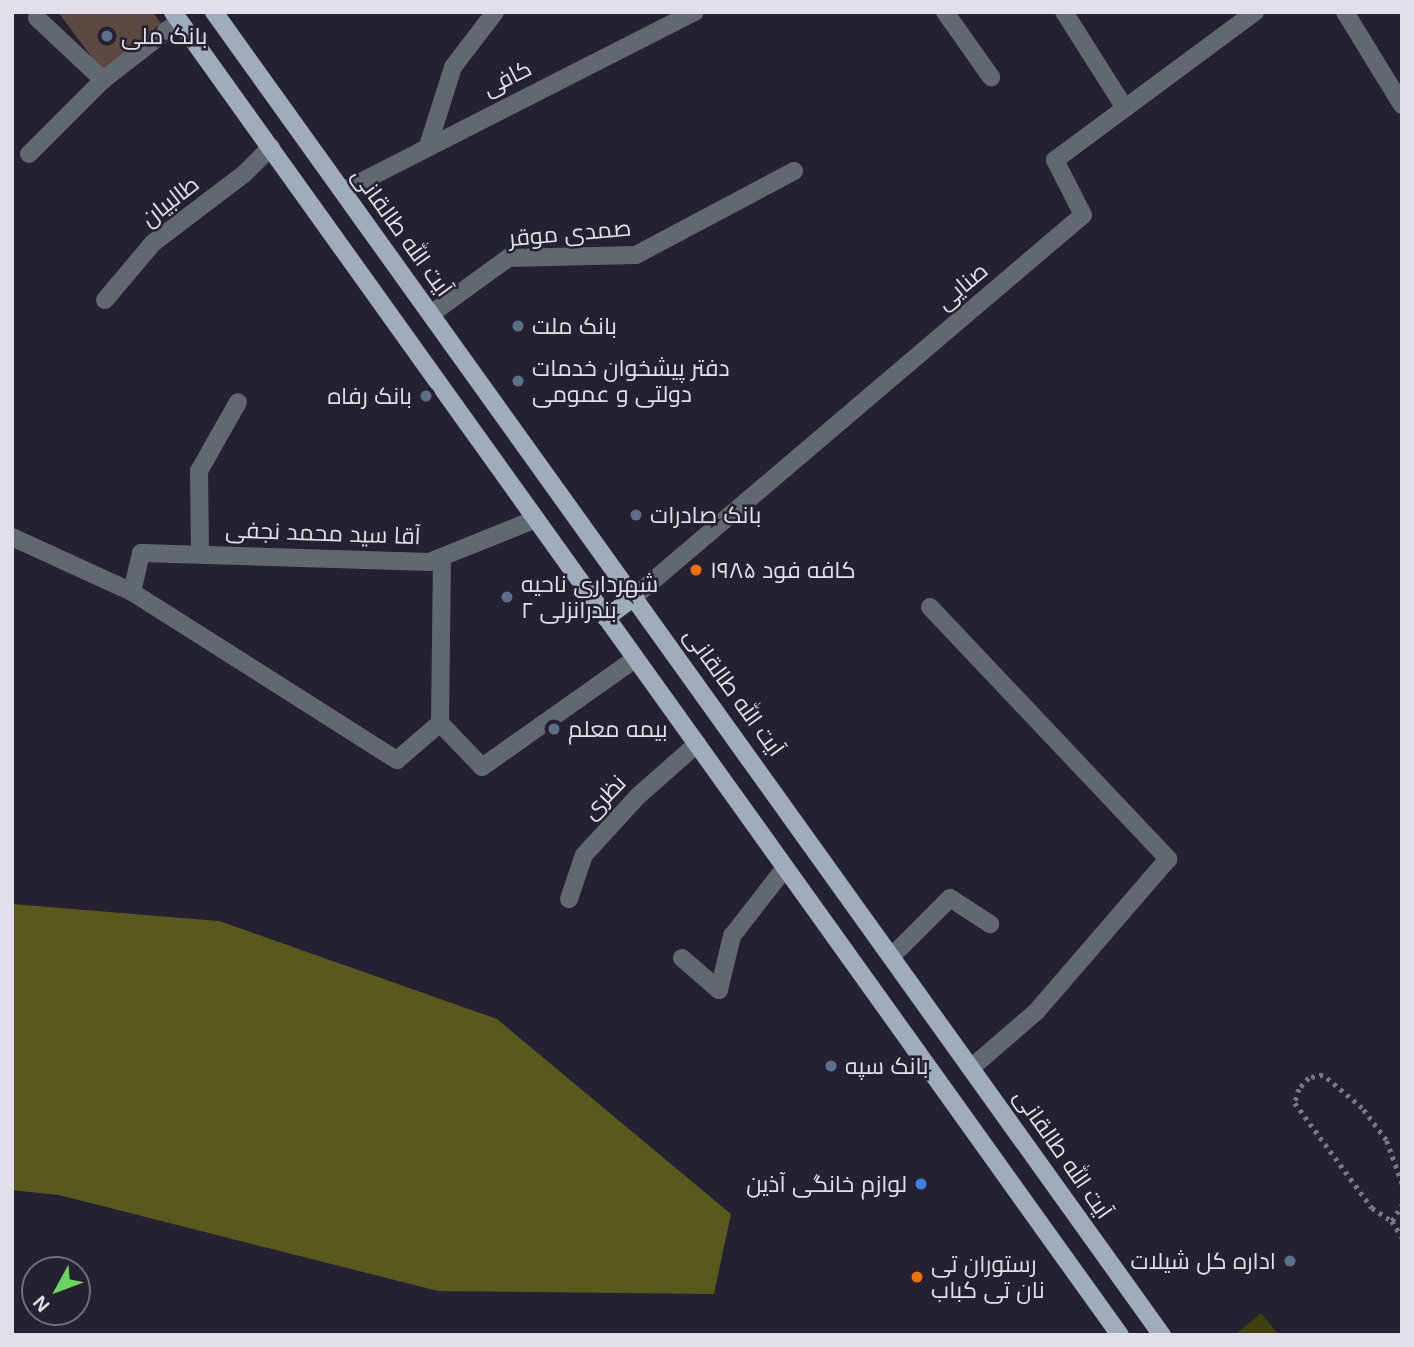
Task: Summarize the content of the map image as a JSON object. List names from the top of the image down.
{
  "streets": {
    "main road": ["آیت الله طالقانی"],
    "street": [
      "کافی",
      "طالبیان",
      "صمدی موقر",
      "صنایی",
      "آقا سید محمد نجفی",
      "نظری"
    ]
  },
  "crossings": [
    ["کافی", "آیت الله طالقانی"],
    ["آیت الله طالقانی", "صمدی موقر"],
    ["آیت الله طالقانی", "صنایی"]
  ],
  "places": [
    "بانک ملی",
    "بانک ملت",
    "دفتر پیشخوان خدمات دولتی و عمومی",
    "بانک رفاه",
    "بانک صادرات",
    "کافه فود ۱۹۸۵",
    "شهرداری ناحیه ۲ بندرانزلی",
    "بیمه معلم",
    "بانک سپه",
    "لوازم خانگی آذین",
    "اداره کل شیلات",
    "رستوران تی نان تی کباب"
  ],
  "north": "bottom left"
}
